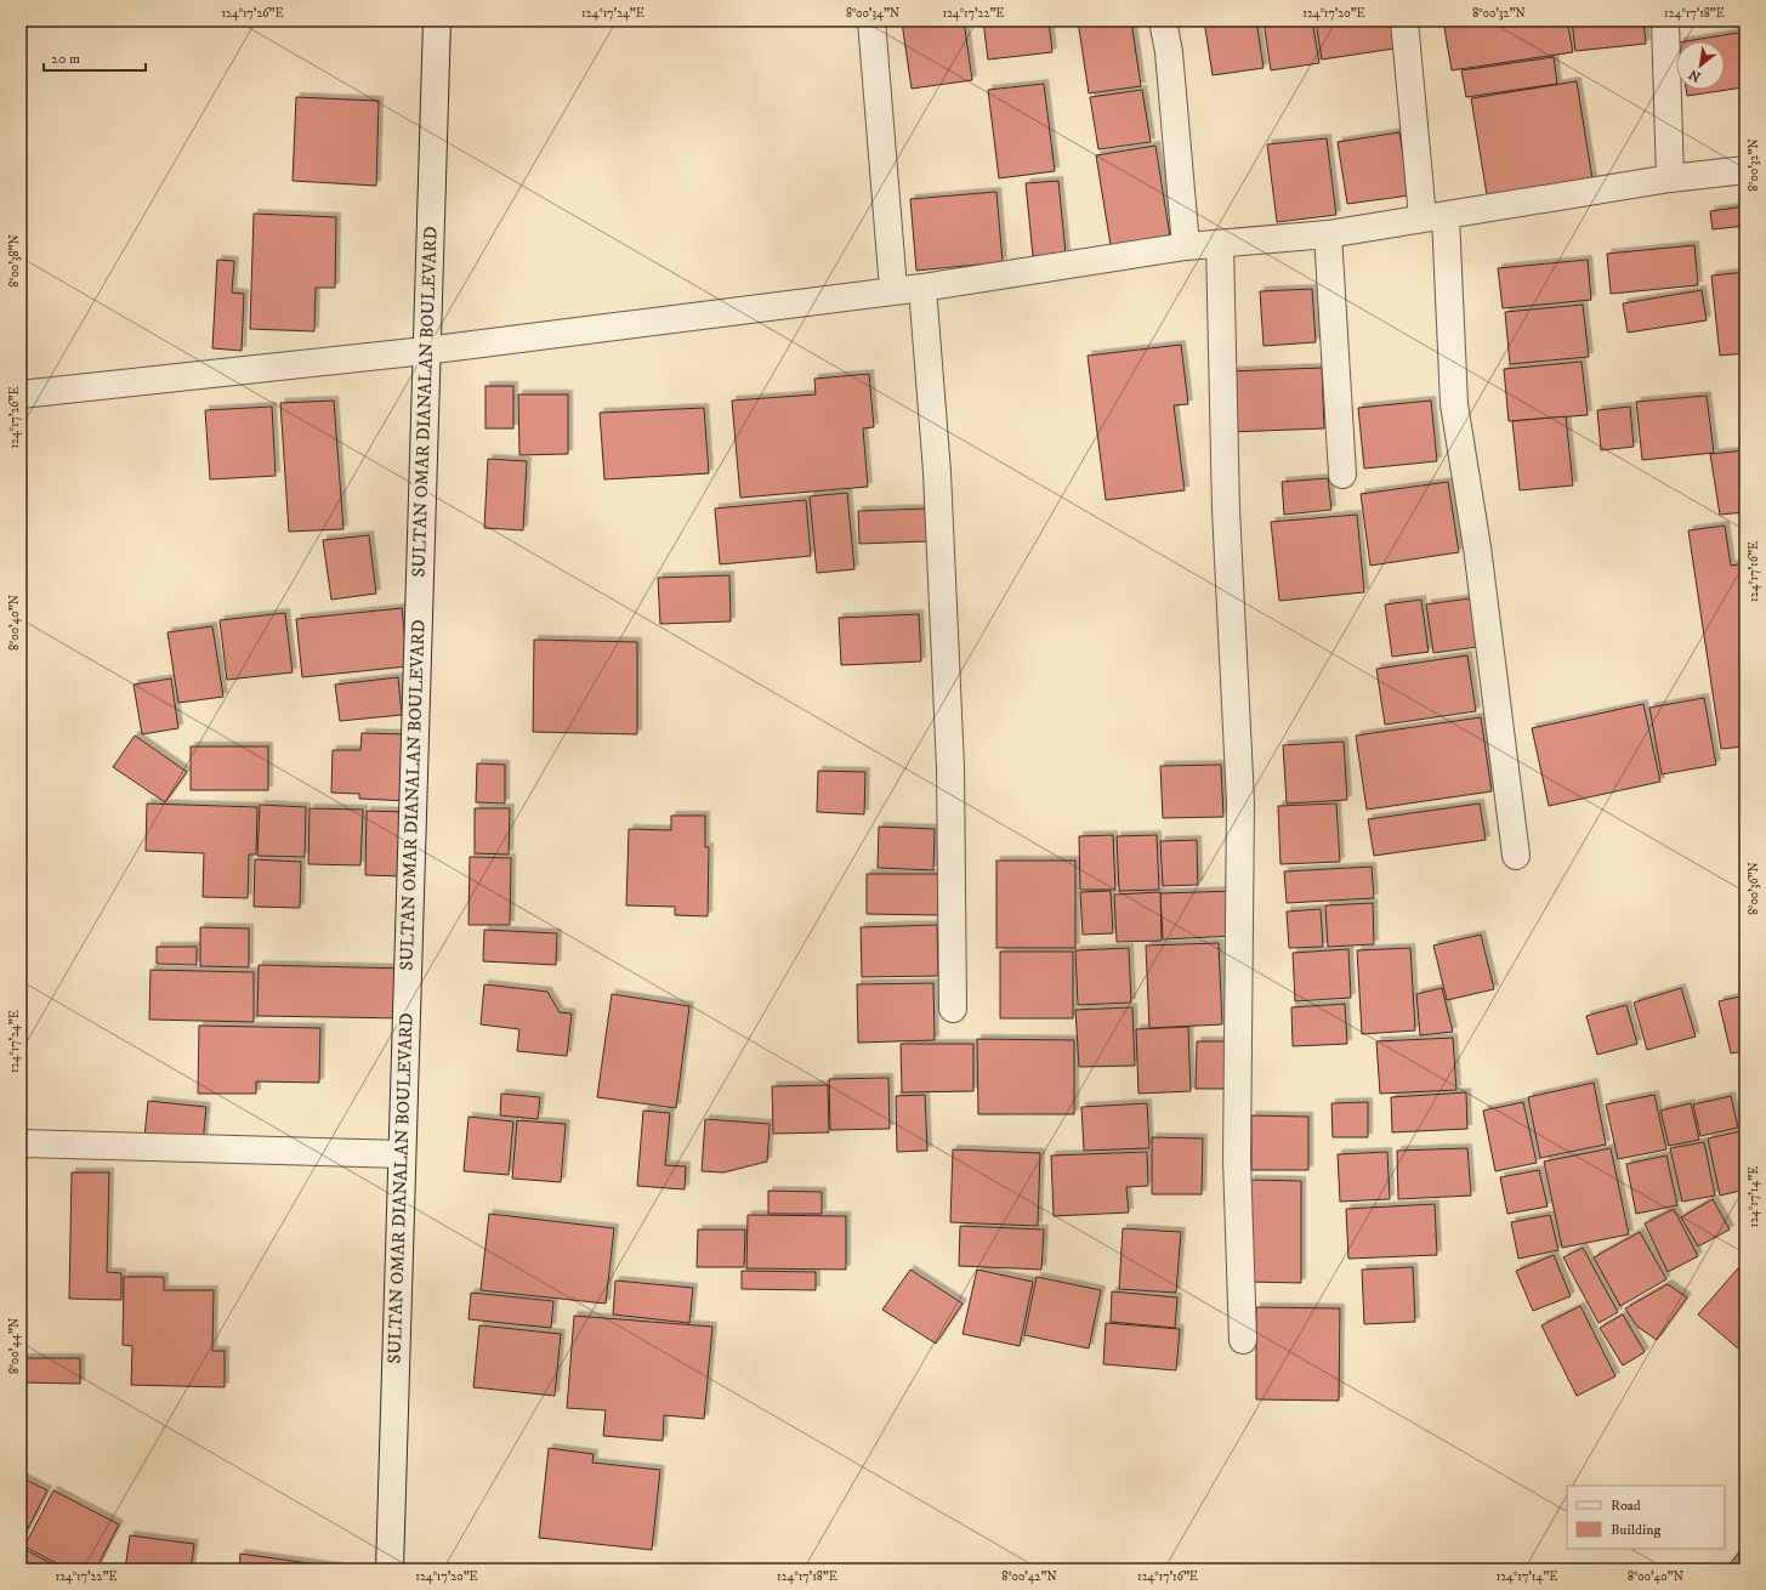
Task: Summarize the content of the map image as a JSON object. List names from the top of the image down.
{
  "streets": {
    "street": ["SULTAN OMAR DIANALAN BOULEVARD"]
  },
  "legend": ["Road", "Building"],
  "scale_bar": "20 m",
  "north": "bottom left",
  "coordinates": [
    "124°17'26\"E",
    "124°17'24\"E",
    "8°00'34\"N",
    "124°17'22\"E",
    "124°17'20\"E",
    "8°00'32\"N",
    "124°17'18\"E",
    "8°00'38\"N",
    "124°17'16\"E",
    "8°00'40\"N",
    "8°00'36\"N",
    "124°17'14\"E",
    "8°00'44\"N",
    "8°00'42\"N"
  ]
}
